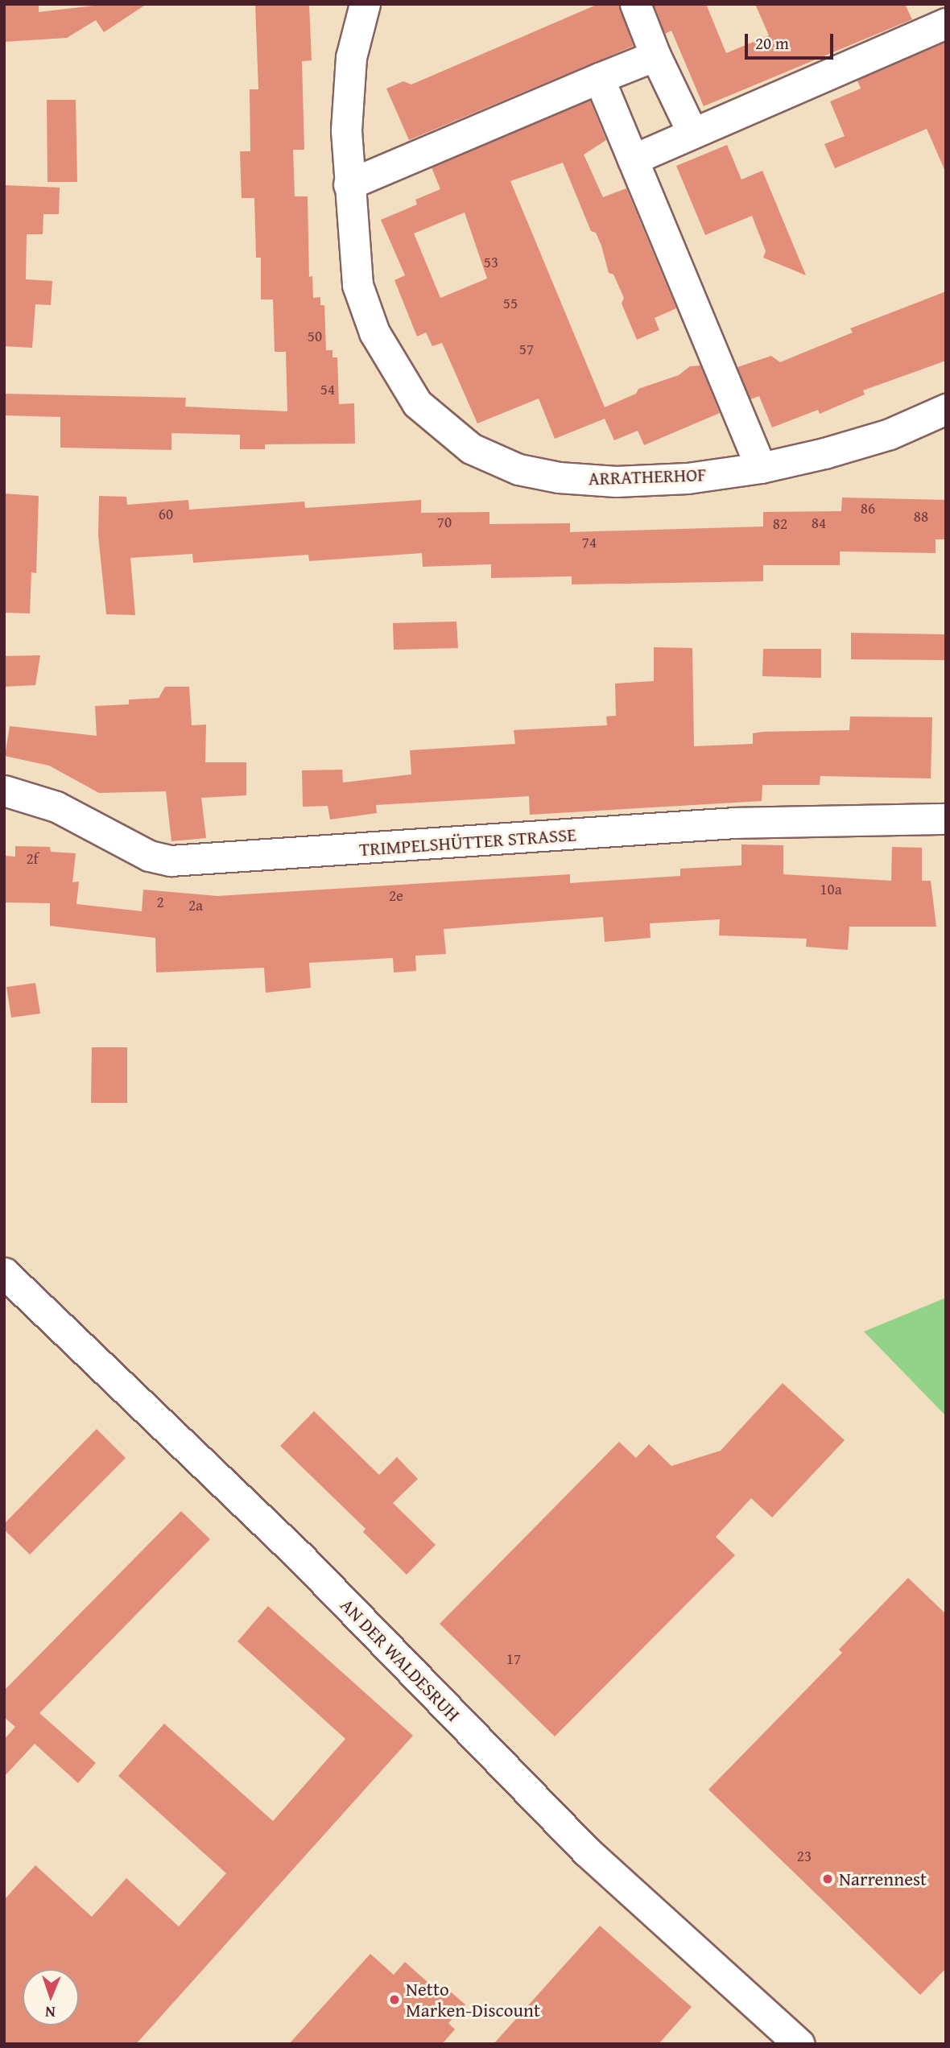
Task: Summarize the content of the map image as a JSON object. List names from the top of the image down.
{
  "streets": {
    "street": ["ARRATHERHOF", "TRIMPELSHÜTTER STRASSE", "AN DER WALDESRUH"]
  },
  "places": ["Narrennest", "Netto Marken-Discount"],
  "house_numbers": [
    "53",
    "55",
    "50",
    "57",
    "54",
    "86",
    "60",
    "88",
    "70",
    "84",
    "82",
    "74",
    "2f",
    "10a",
    "2e",
    "2",
    "2a",
    "17",
    "23"
  ],
  "scale_bar": "20 m",
  "north": "bottom"
}
